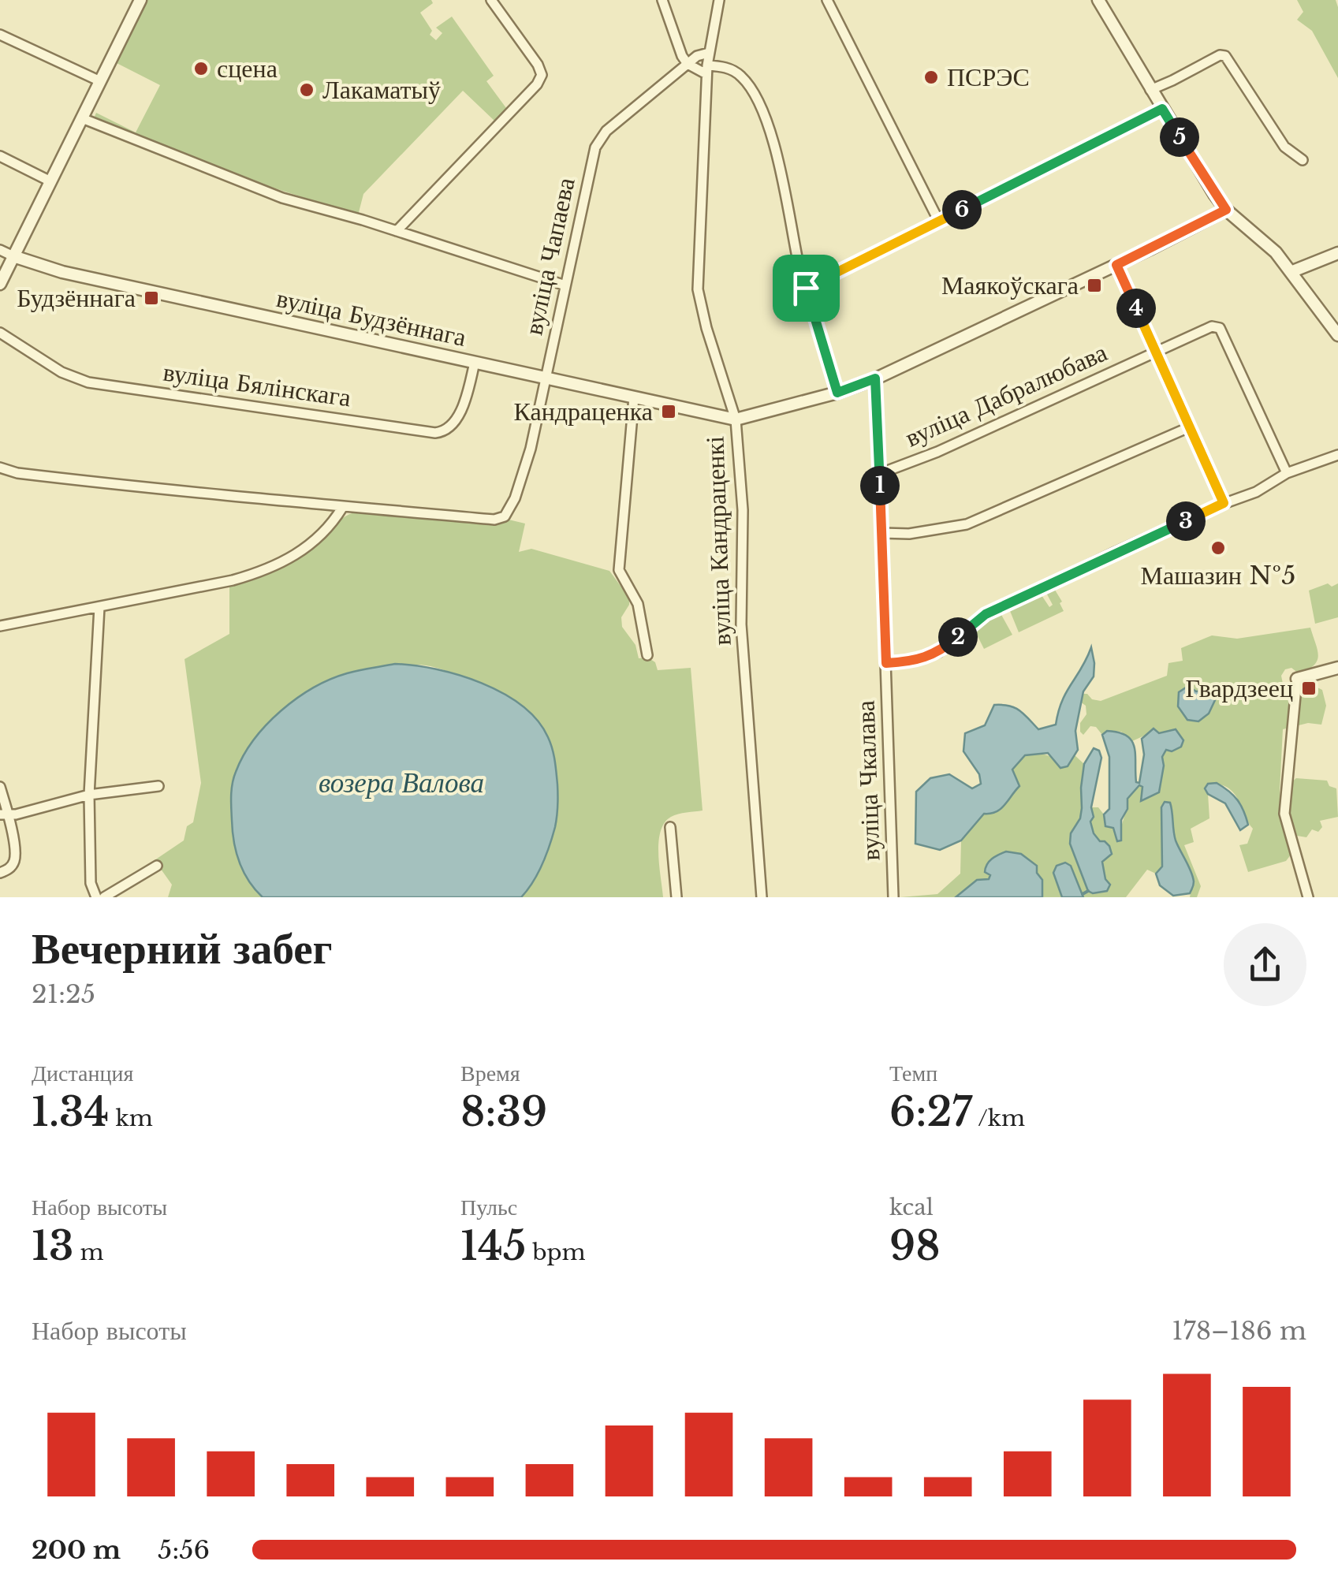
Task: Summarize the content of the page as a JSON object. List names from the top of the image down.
{
  "streets": {
    "street": [
      "вуліца Чапаева",
      "вуліца Будзённага",
      "вуліца Бялінскага",
      "вуліца Дабралюбава",
      "вуліца Кандраценкі",
      "вуліца Чкалава"
    ]
  },
  "crossings": [
    ["вуліца Чапаева", "вуліца Будзённага"],
    ["вуліца Чапаева", "вуліца Кандраценкі"],
    ["вуліца Будзённага", "вуліца Бялінскага"],
    ["вуліца Будзённага", "вуліца Кандраценкі"],
    ["вуліца Дабралюбава", "вуліца Чкалава"]
  ],
  "water": ["возера Валова"],
  "places": {
    "other": [
      "сцена",
      "ПСРЭС",
      "Лакаматыў",
      "Машазин №5"
    ],
    "transit": [
      "Маякоўскага",
      "Будзённага",
      "Кандраценка",
      "Гвардзеец"
    ]
  },
  "page": {
    "pins": [
      "5",
      "6",
      "4",
      "1",
      "3",
      "2"
    ],
    "heading": ["Вечерний забег", "21:25"],
    "stats": [
      ["Дистанция", "1.34 km"],
      ["Время", "8:39"],
      ["Темп", "6:27 /km"],
      ["Набор высоты", "13 m"],
      ["Пульс", "145 bpm"],
      ["kcal", "98"]
    ],
    "chart": ["Набор высоты", "178–186 m"],
    "list": [
      {
        "name": "200 m",
        "note": "5:56"
      }
    ]
  }
}
